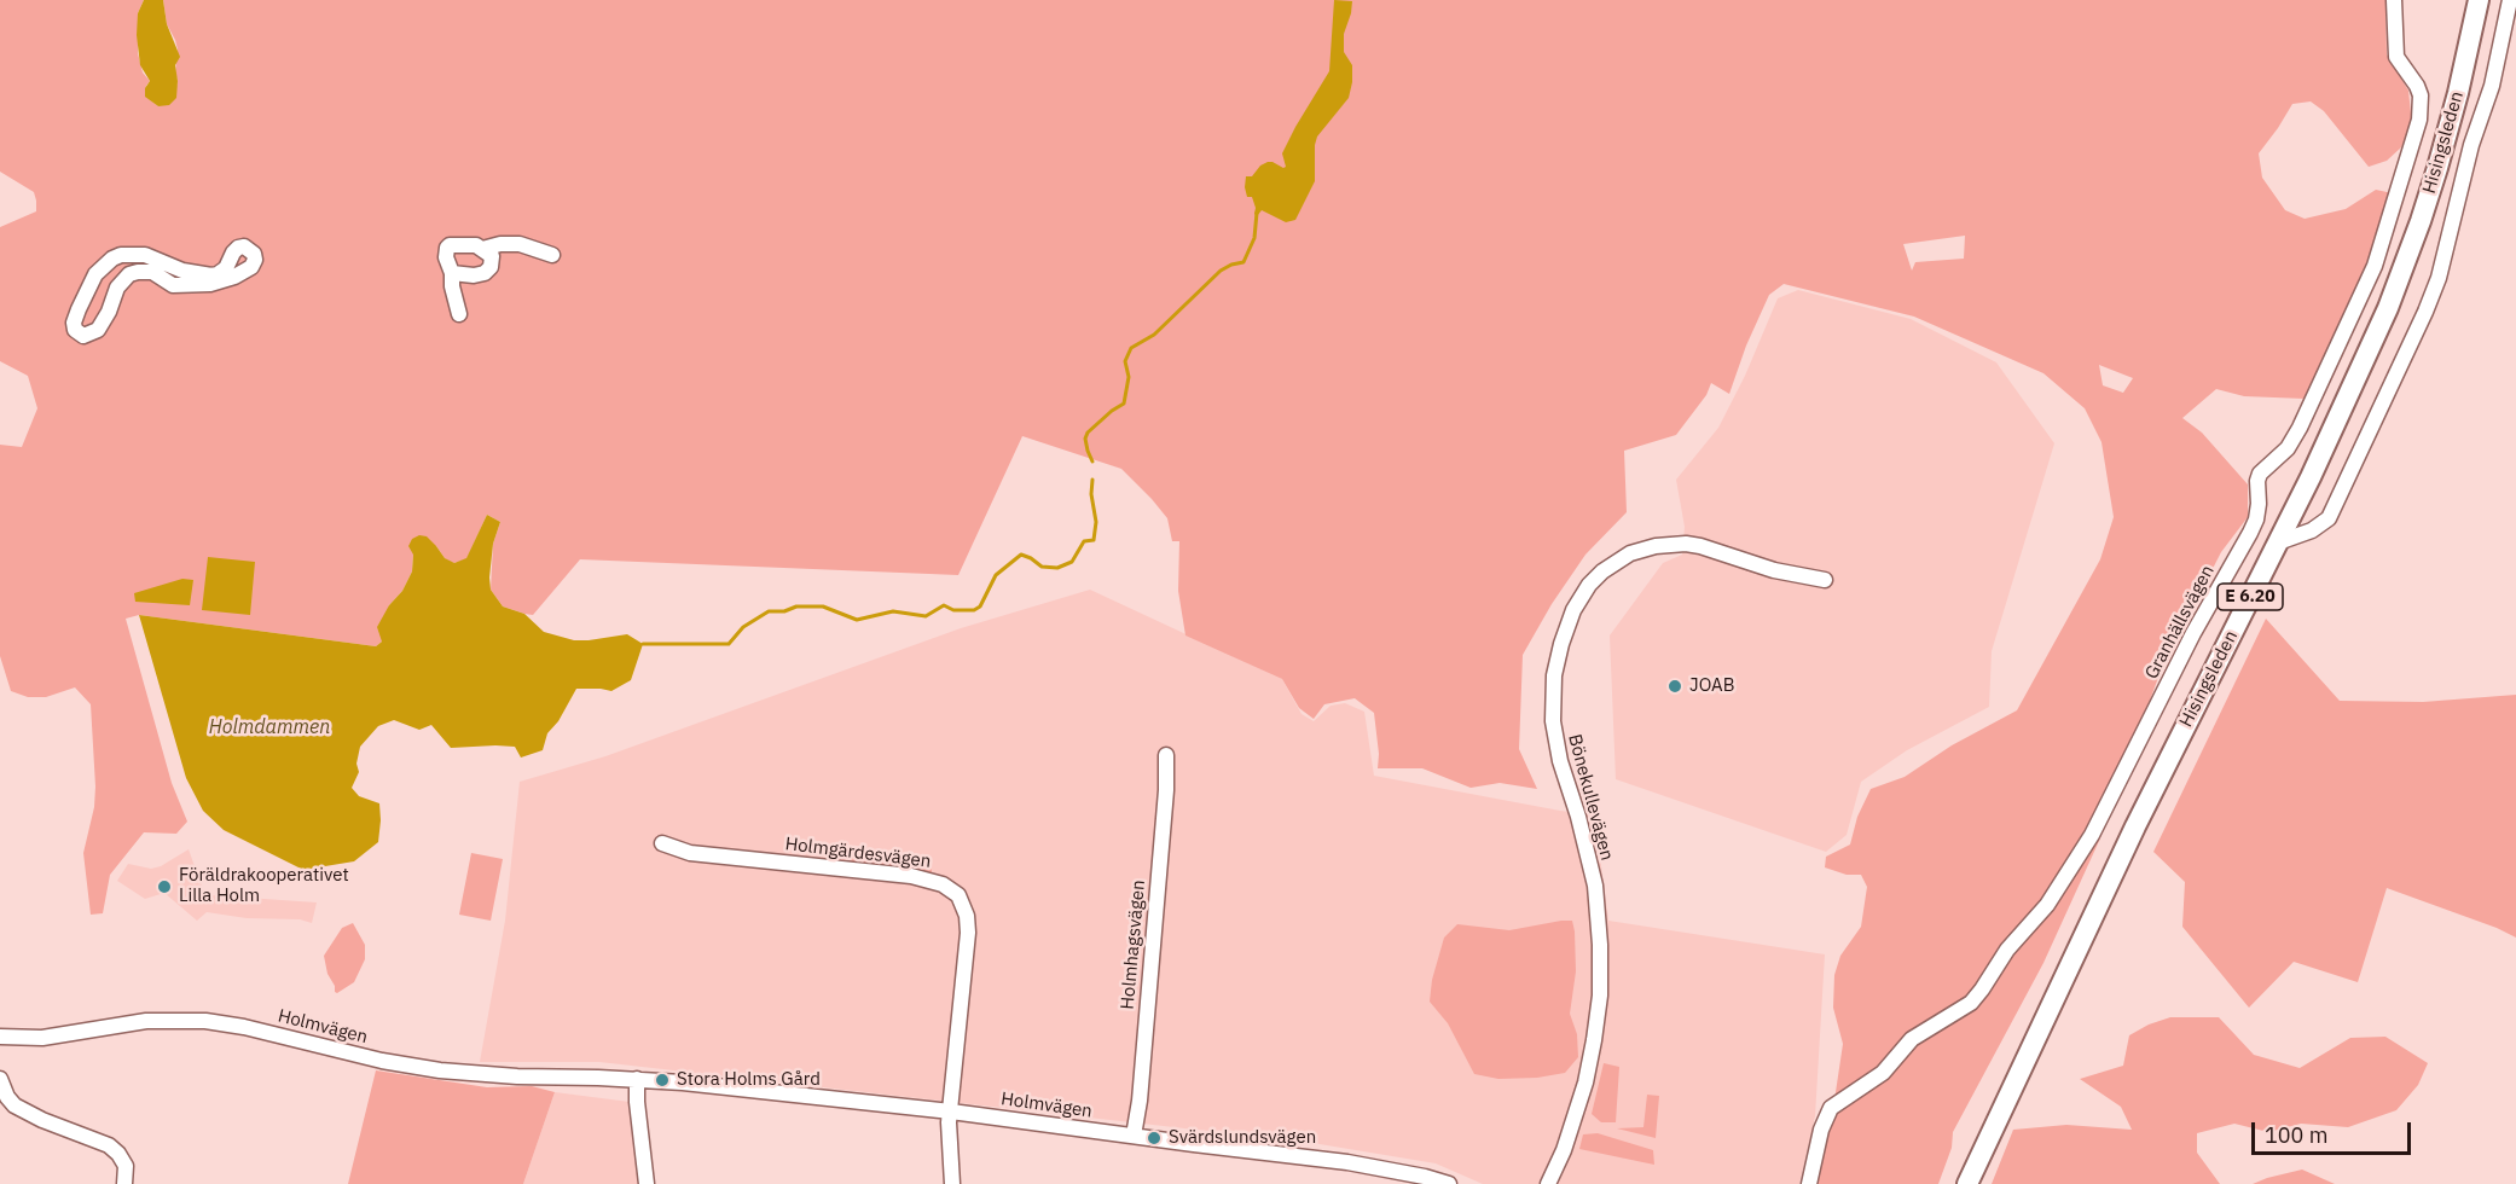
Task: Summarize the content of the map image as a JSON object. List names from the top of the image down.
{
  "streets": {
    "highway": ["Hisingsleden", "E 6.20"],
    "street": [
      "Granhällsvägen",
      "Bönekullevägen",
      "Holmgärdesvägen",
      "Holmhagsvägen",
      "Holmvägen"
    ]
  },
  "crossings": [
    ["Holmgärdesvägen", "Holmvägen"],
    ["Holmhagsvägen", "Holmvägen"]
  ],
  "water": ["Holmdammen"],
  "places": [
    "JOAB",
    "Föräldrakooperativet Lilla Holm",
    "Stora Holms Gård",
    "Svärdslundsvägen"
  ],
  "scale_bar": "100 m"
}
